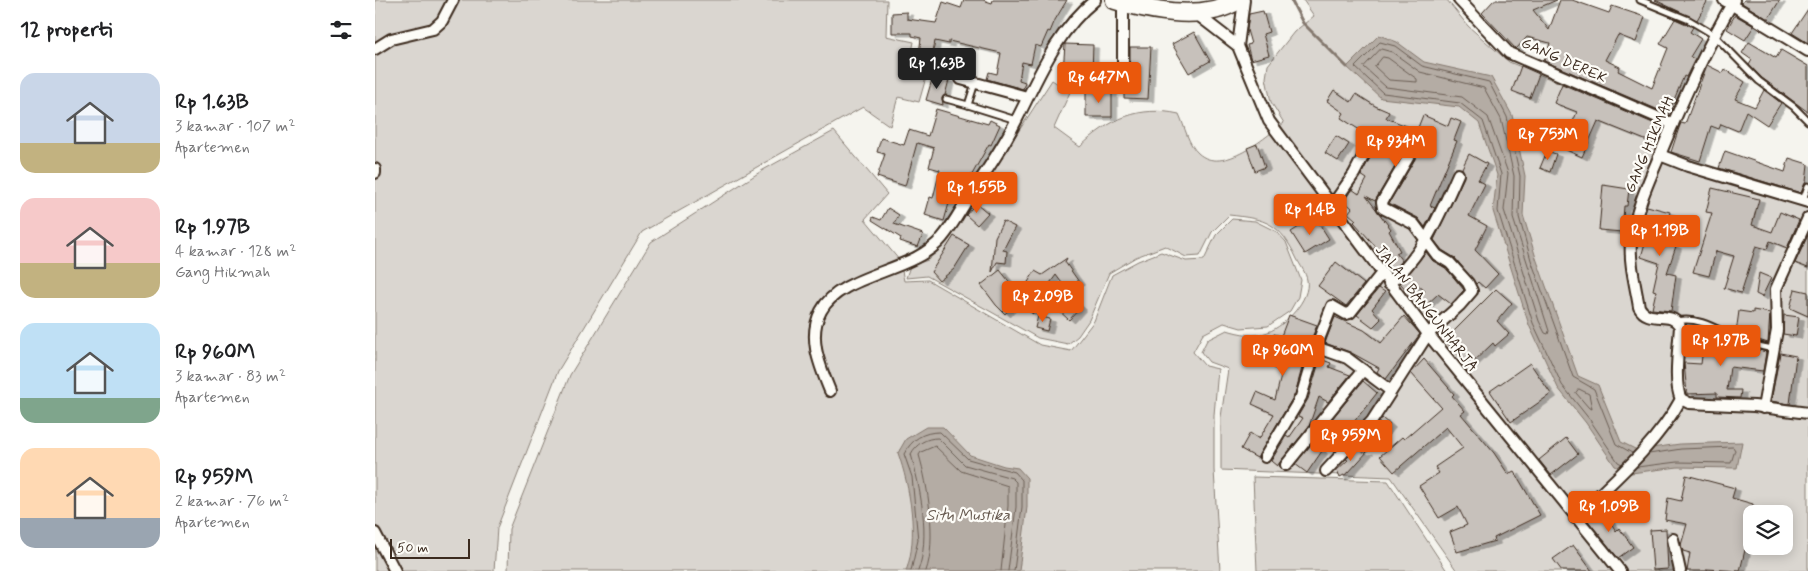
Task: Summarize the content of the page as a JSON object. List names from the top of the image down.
{
  "streets": {
    "street": ["GANG DEREK", "GANG HIKMAH", "JALAN BANGUNHARJA"]
  },
  "crossings": [
    ["GANG DEREK", "GANG HIKMAH"]
  ],
  "water": ["Situ Mustika"],
  "scale_bar": "50 m",
  "page": {
    "heading": "12 properti",
    "price": [
      "Rp 1.63B",
      "Rp 647M",
      "Rp 753M",
      "Rp 934M",
      "Rp 1.55B",
      "Rp 1.4B",
      "Rp 1.19B",
      "Rp 2.09B",
      "Rp 1.97B",
      "Rp 960M",
      "Rp 959M",
      "Rp 1.09B"
    ],
    "list": [
      {
        "name": "Rp 1.63B",
        "note": "3 kamar · 107 m² · Apartemen"
      },
      {
        "name": "Rp 1.97B",
        "note": "4 kamar · 128 m² · Gang Hikmah"
      },
      {
        "name": "Rp 960M",
        "note": "3 kamar · 83 m² · Apartemen"
      },
      {
        "name": "Rp 959M",
        "note": "2 kamar · 76 m² · Apartemen"
      }
    ],
    "scale": "50 m"
  }
}
